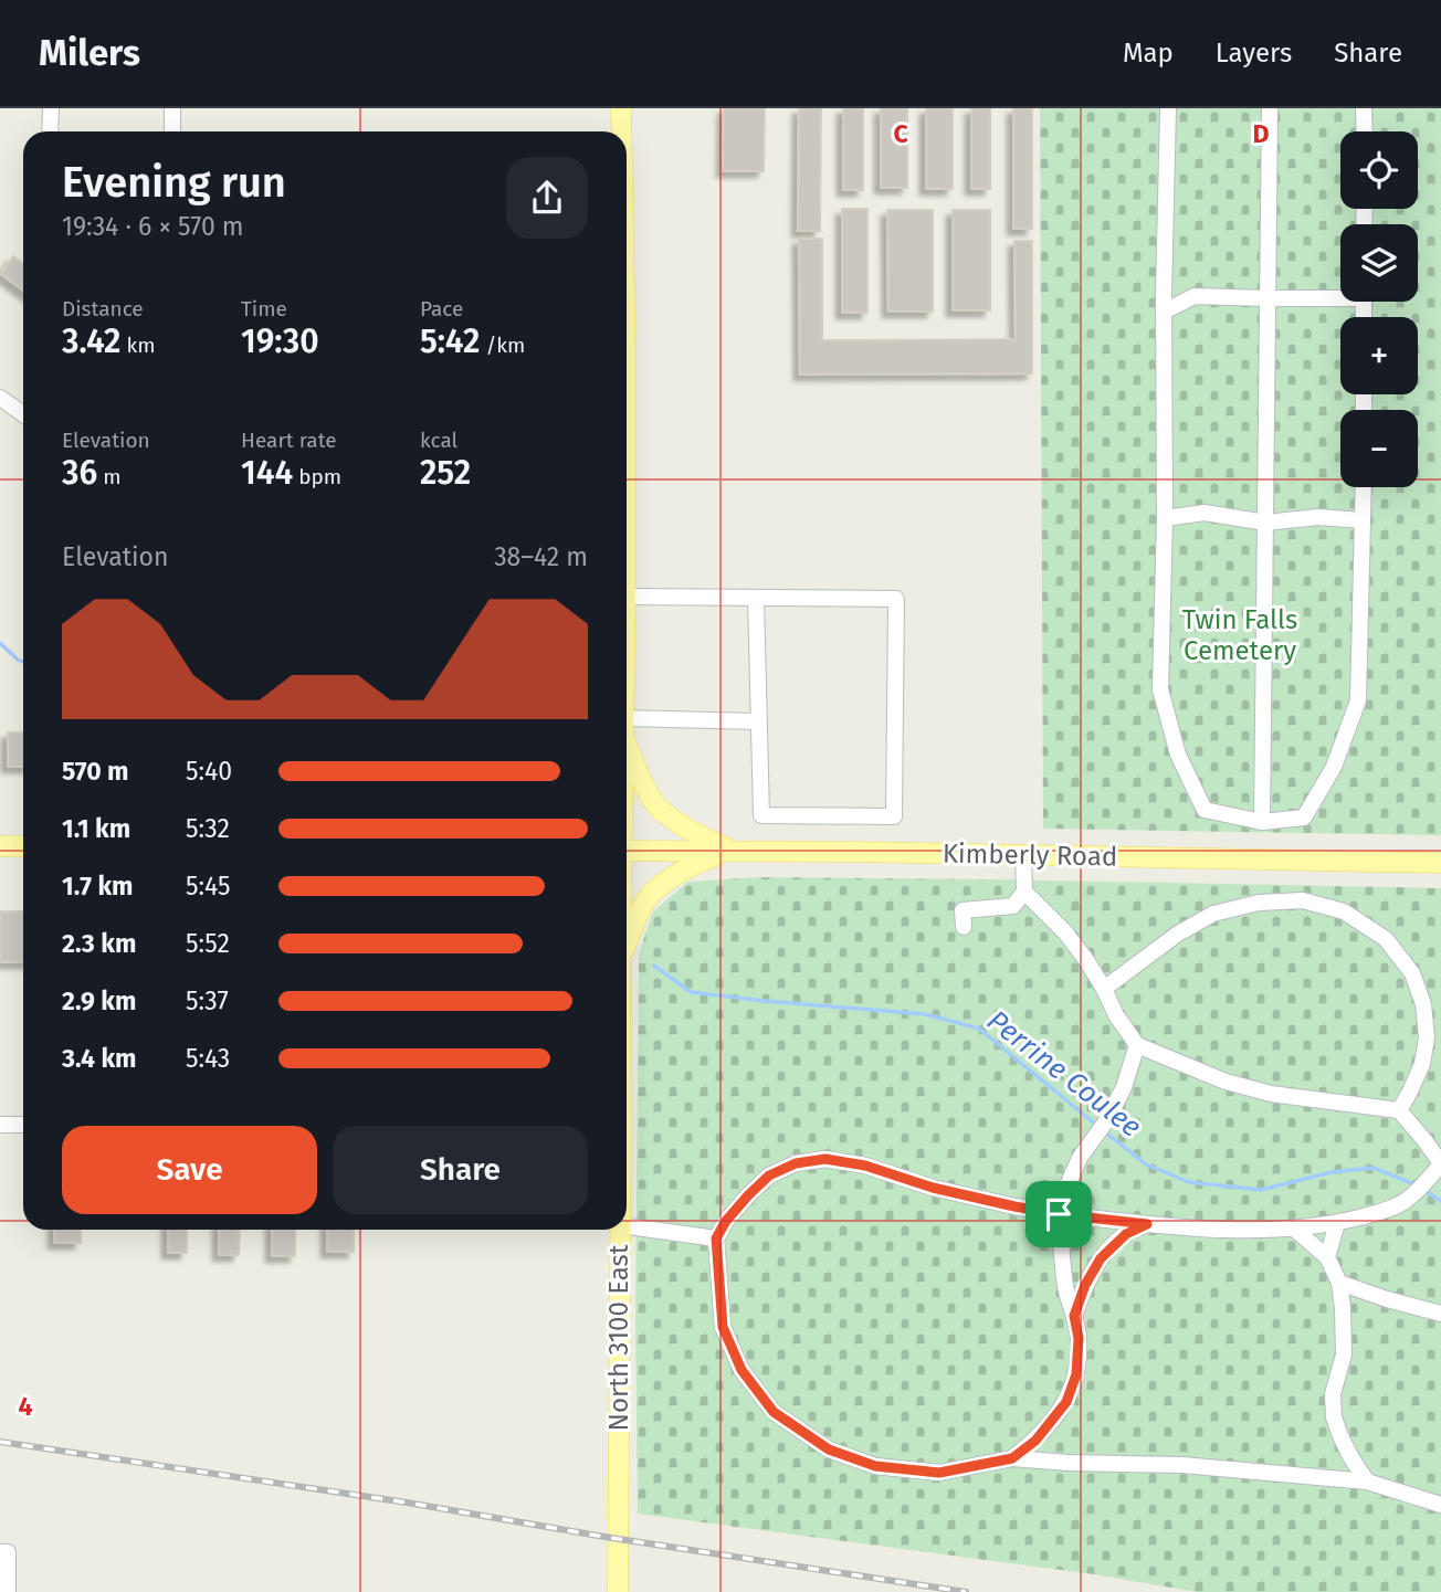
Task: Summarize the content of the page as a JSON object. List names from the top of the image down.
{
  "streets": {
    "main road": ["Kimberly Road", "North 3100 East"]
  },
  "water": ["Perrine Coulee"],
  "parks": ["Twin Falls Cemetery"],
  "page": {
    "header": "Milers",
    "nav": ["Map", "Layers", "Share"],
    "map_buttons": ["+", "−"],
    "heading": ["Evening run", "19:34 · 6 × 570 m"],
    "stats": [
      ["Distance", "3.42 km"],
      ["Time", "19:30"],
      ["Pace", "5:42 /km"],
      ["Elevation", "36 m"],
      ["Heart rate", "144 bpm"],
      ["kcal", "252"]
    ],
    "chart": ["Elevation", "38–42 m"],
    "list": [
      {
        "name": "570 m",
        "note": "5:40"
      },
      {
        "name": "1.1 km",
        "note": "5:32"
      },
      {
        "name": "1.7 km",
        "note": "5:45"
      },
      {
        "name": "2.3 km",
        "note": "5:52"
      },
      {
        "name": "2.9 km",
        "note": "5:37"
      },
      {
        "name": "3.4 km",
        "note": "5:43"
      }
    ],
    "buttons": ["Save", "Share"]
  },
  "grid": {
    "columns": ["C", "D"],
    "rows": ["4"]
  }
}
